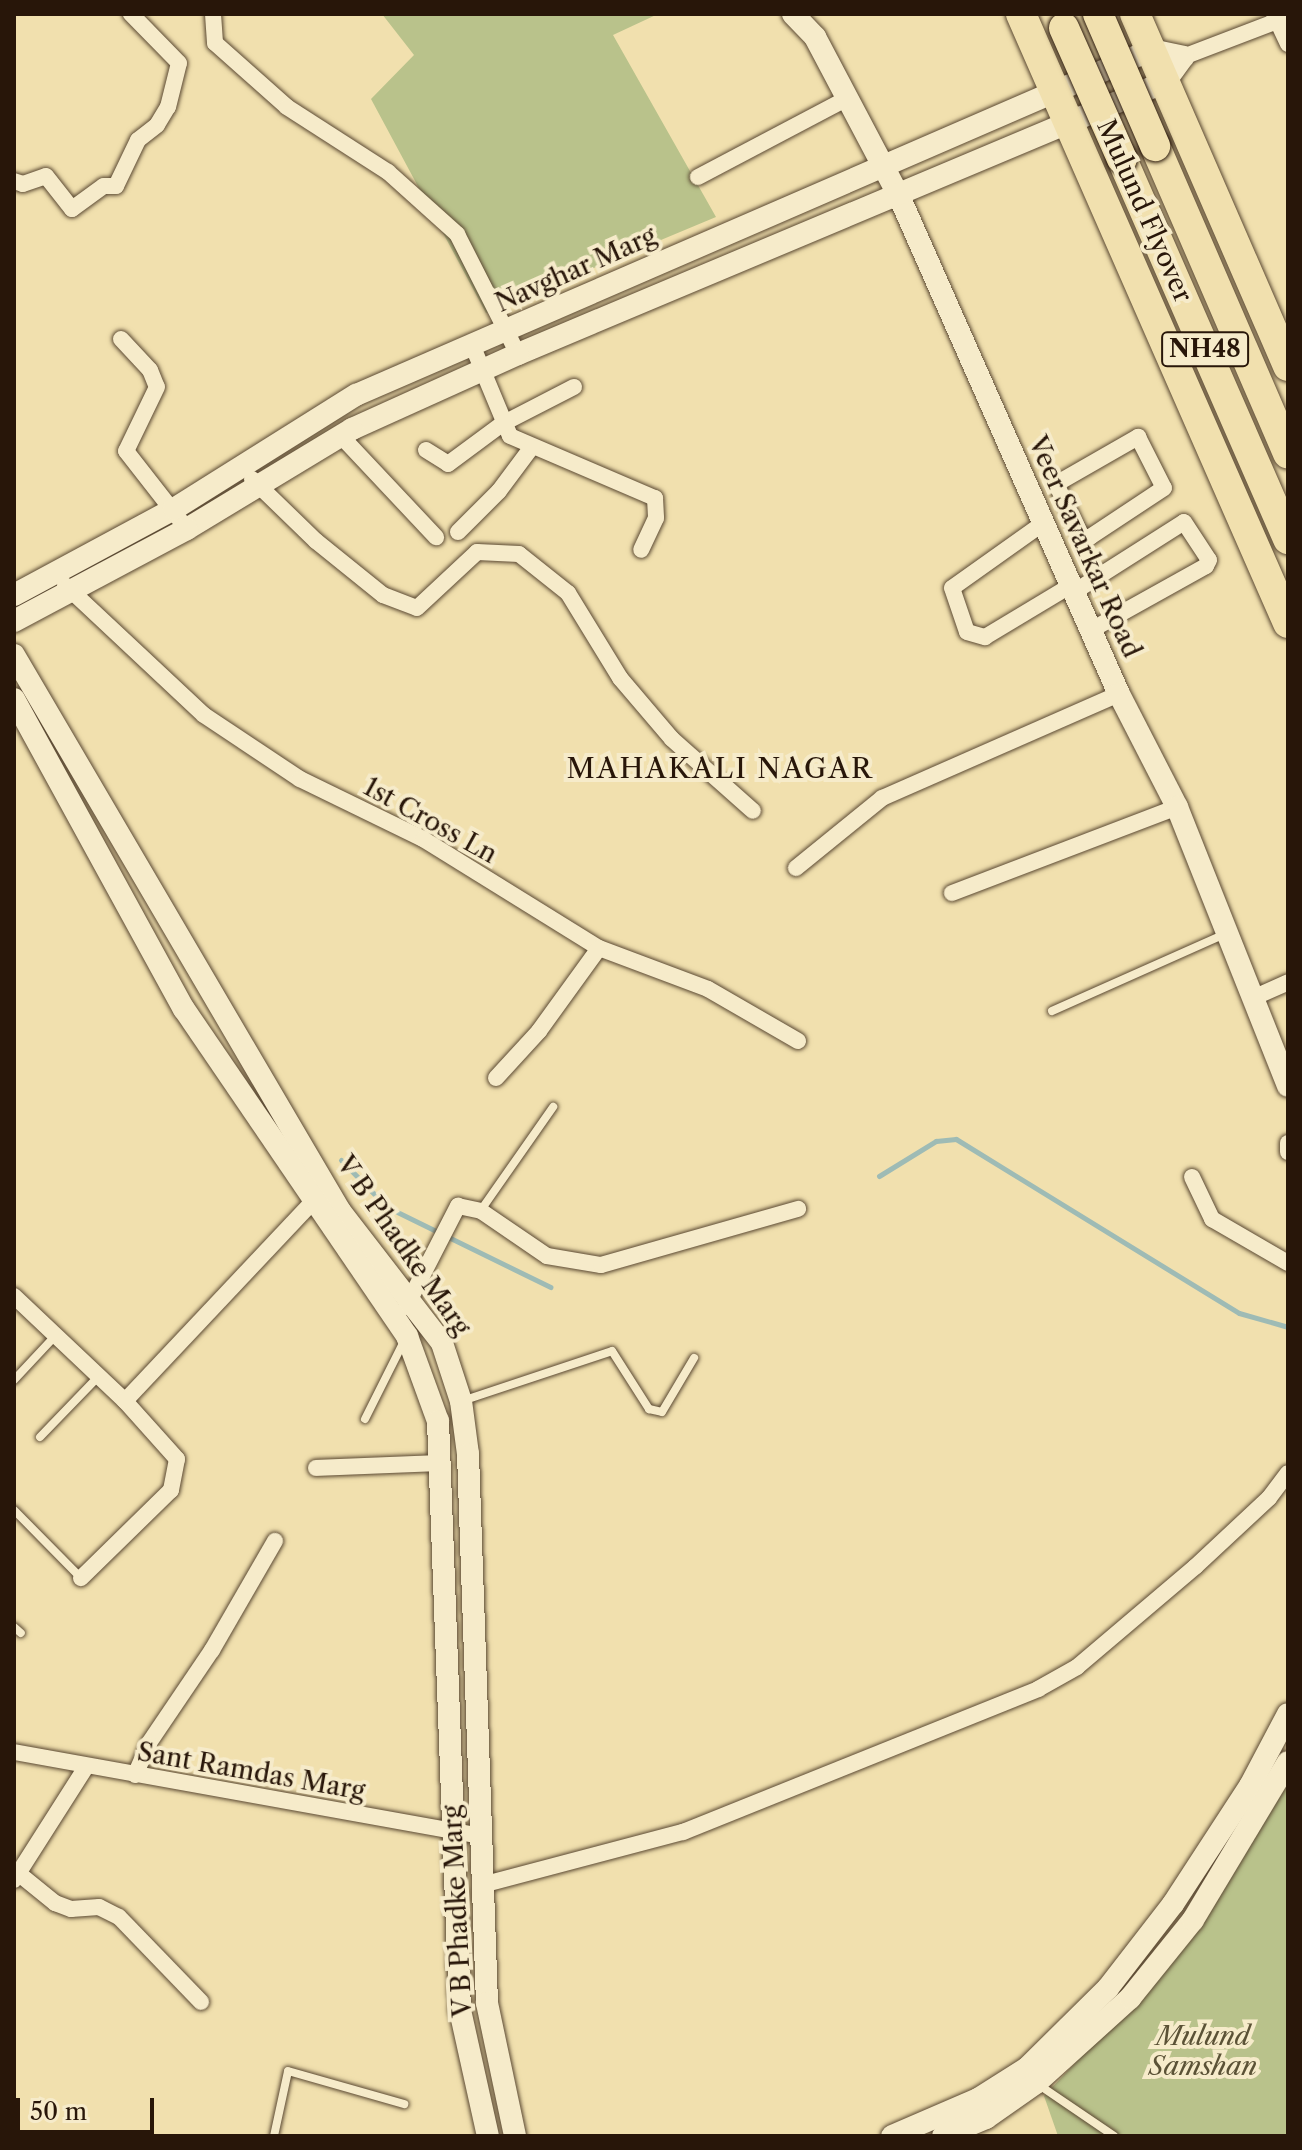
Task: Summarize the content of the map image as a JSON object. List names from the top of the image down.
{
  "streets": {
    "highway": ["Mulund Flyover", "NH48"],
    "street": [
      "Navghar Marg",
      "Veer Savarkar Road",
      "1st Cross Ln",
      "V B Phadke Marg",
      "Sant Ramdas Marg"
    ]
  },
  "crossings": [
    ["Navghar Marg", "Veer Savarkar Road"],
    ["Navghar Marg", "1st Cross Ln"],
    ["V B Phadke Marg", "Sant Ramdas Marg"]
  ],
  "districts": ["MAHAKALI NAGAR"],
  "parks": ["Mulund Samshan"],
  "scale_bar": "50 m"
}
